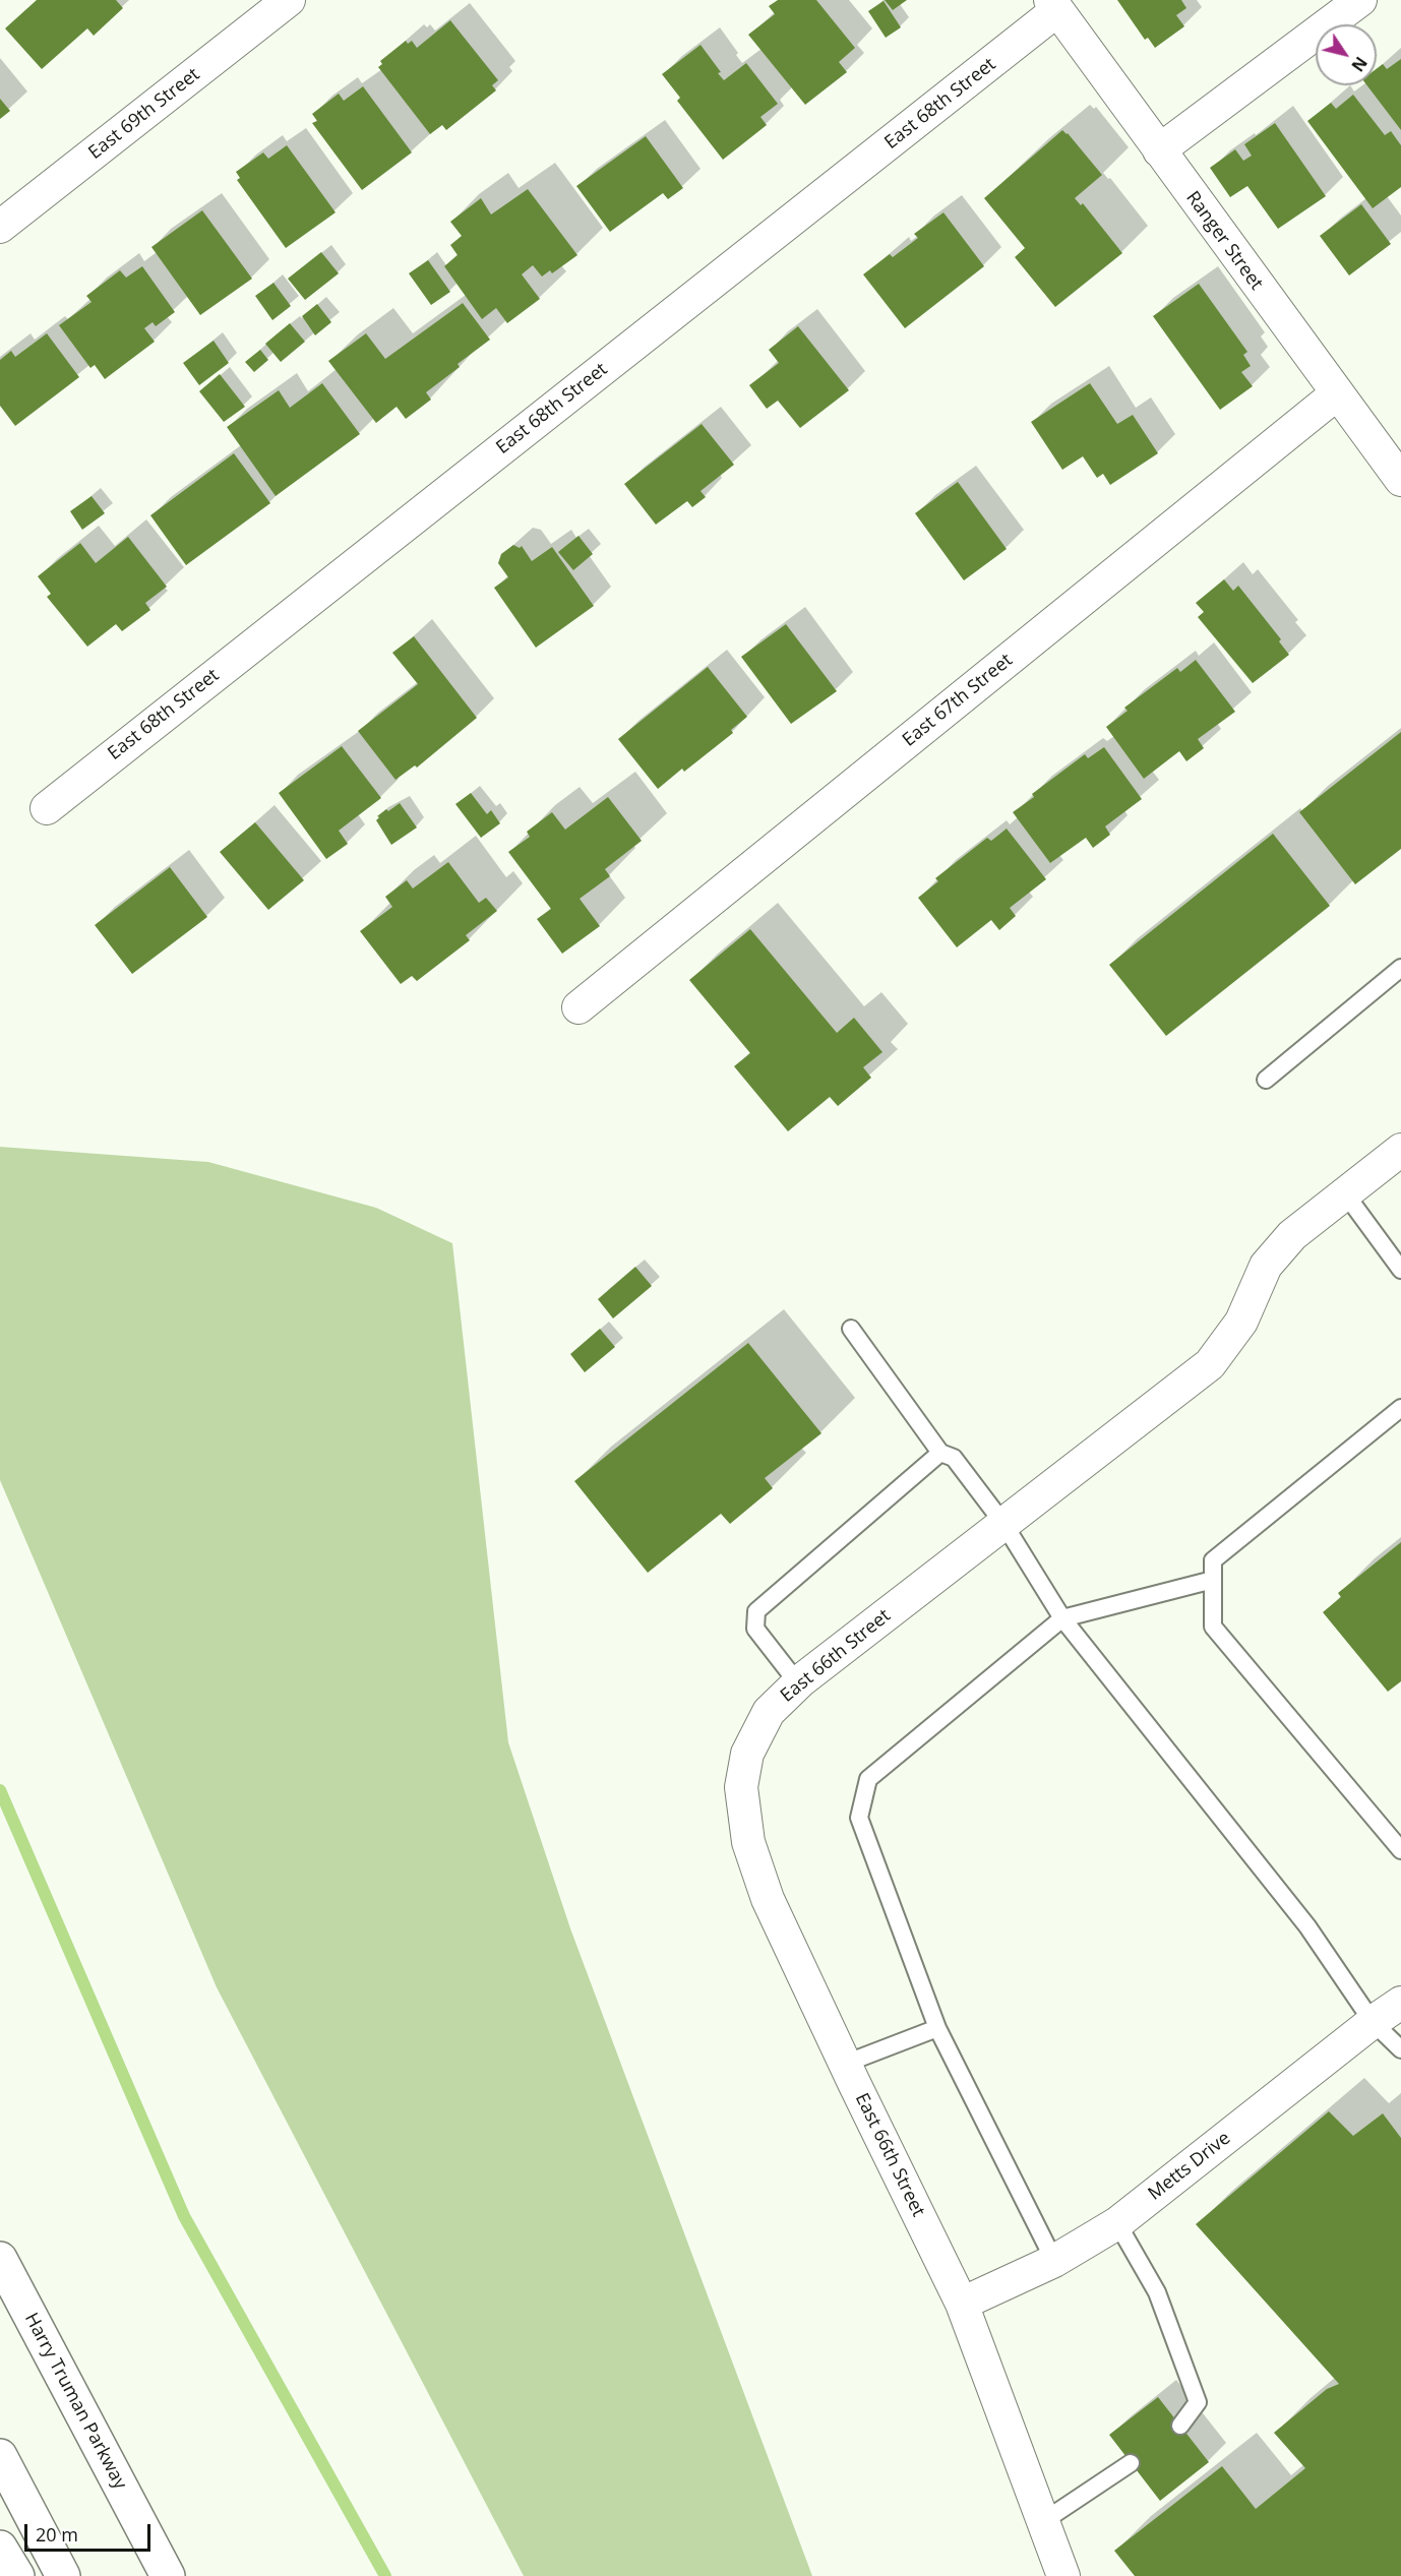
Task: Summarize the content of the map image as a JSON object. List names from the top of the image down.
{
  "streets": {
    "highway": ["Harry Truman Parkway"],
    "street": [
      "East 68th Street",
      "East 69th Street",
      "Ranger Street",
      "East 67th Street",
      "East 66th Street",
      "Metts Drive"
    ]
  },
  "crossings": [
    ["East 68th Street", "Ranger Street"],
    ["Ranger Street", "East 67th Street"],
    ["East 66th Street", "Metts Drive"]
  ],
  "scale_bar": "20 m",
  "north": "bottom right"
}
